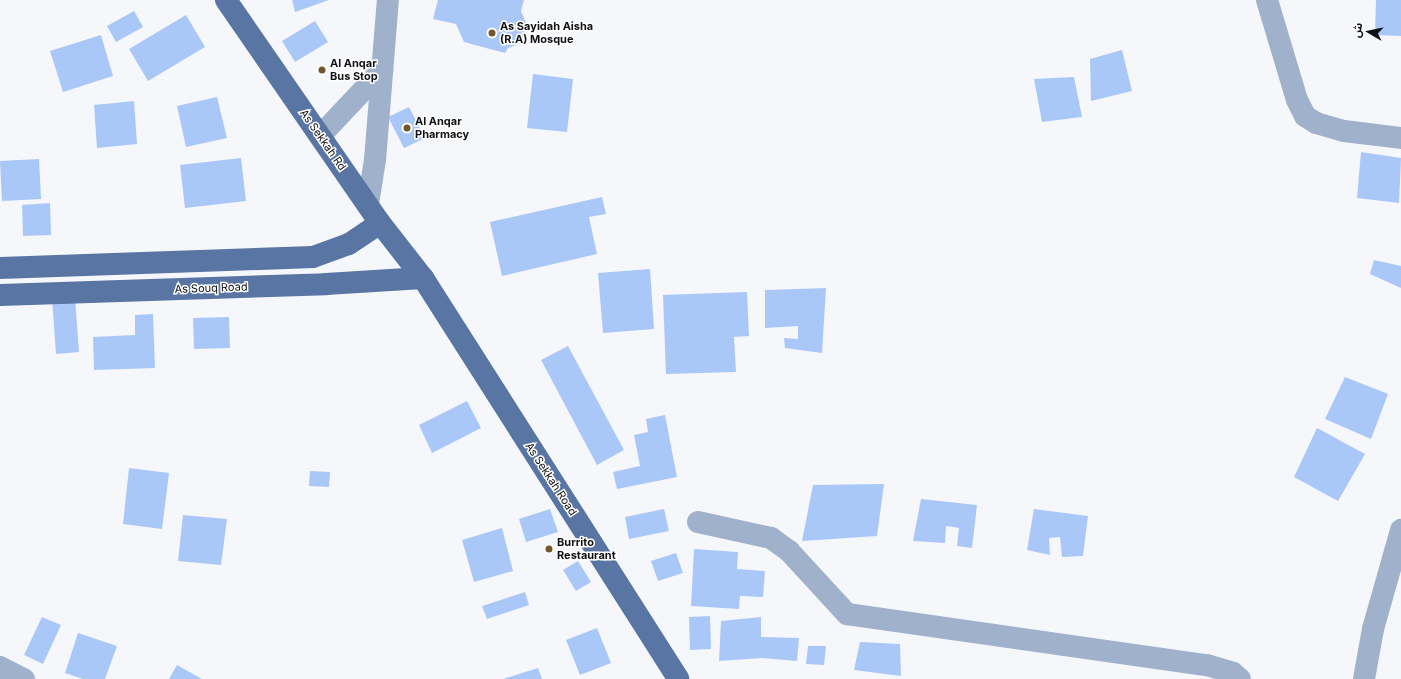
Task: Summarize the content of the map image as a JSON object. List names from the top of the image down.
{
  "streets": {
    "main road": ["As Sekkah Rd", "As Souq Road", "As Sekkah Road"]
  },
  "crossings": [
    ["As Sekkah Rd", "As Souq Road"],
    ["As Sekkah Rd", "As Sekkah Road"],
    ["As Souq Road", "As Sekkah Road"]
  ],
  "places": [
    "As Sayidah Aisha (R.A) Mosque",
    "Al Anqar Bus Stop",
    "Al Anqar Pharmacy",
    "Burrito Restaurant"
  ],
  "north": "left"
}
